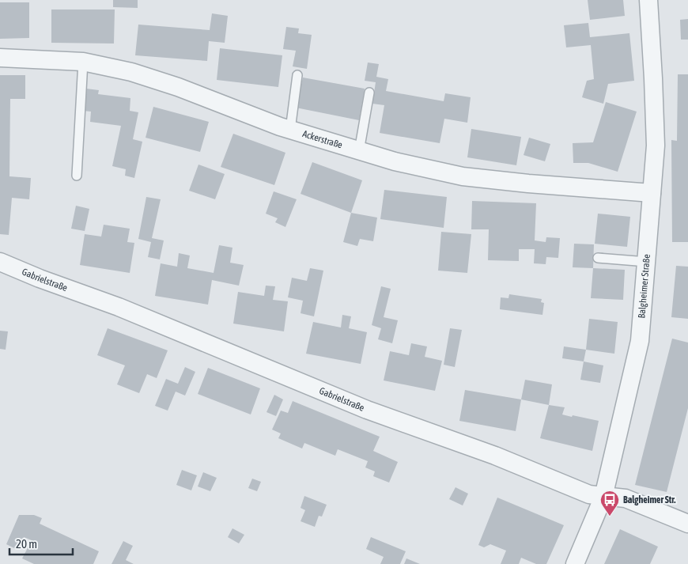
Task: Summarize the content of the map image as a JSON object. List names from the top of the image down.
{
  "streets": {
    "street": ["Ackerstraße", "Gabrielstraße", "Balgheimer Straße"]
  },
  "crossings": [
    ["Ackerstraße", "Balgheimer Straße"],
    ["Gabrielstraße", "Balgheimer Straße"]
  ],
  "places": {
    "bus stop": ["Balgheimer Str."]
  },
  "scale_bar": "20 m"
}
